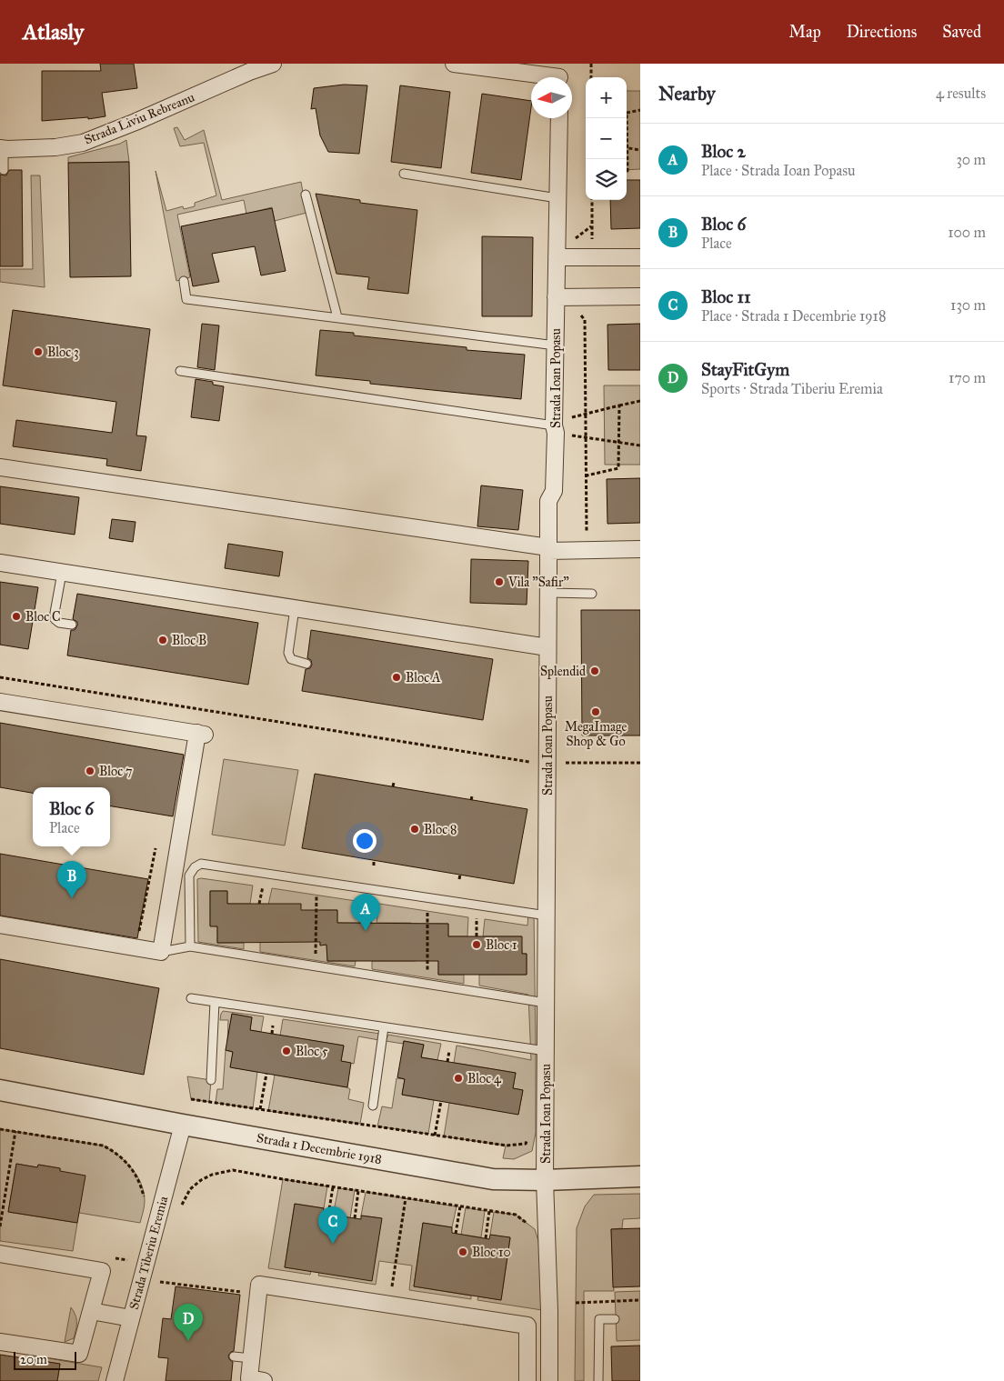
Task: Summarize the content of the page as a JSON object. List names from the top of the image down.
{
  "streets": {
    "street": [
      "Strada Liviu Rebreanu",
      "Strada Ioan Popasu",
      "Strada 1 Decembrie 1918",
      "Strada Tiberiu Eremia"
    ]
  },
  "crossings": [
    ["Strada Ioan Popasu", "Strada 1 Decembrie 1918"],
    ["Strada 1 Decembrie 1918", "Strada Tiberiu Eremia"]
  ],
  "places": [
    "Bloc 3",
    "Vila \"Safir\"",
    "Bloc C",
    "Bloc B",
    "Splendid",
    "Bloc A",
    "MegaImage Shop & Go",
    "Bloc 7",
    "Bloc 8",
    "Bloc 1",
    "Bloc 5",
    "Bloc 4",
    "Bloc 10"
  ],
  "scale_bar": "20 m",
  "north": "left",
  "page": {
    "header": "Atlasly",
    "nav": ["Map", "Directions", "Saved"],
    "heading": ["Nearby", "4 results"],
    "map_buttons": ["+", "−"],
    "list": [
      {
        "mark": "A",
        "name": "Bloc 2",
        "note": "Place · Strada Ioan Popasu",
        "value": "30 m"
      },
      {
        "mark": "B",
        "name": "Bloc 6",
        "note": "Place",
        "value": "100 m"
      },
      {
        "mark": "C",
        "name": "Bloc 11",
        "note": "Place · Strada 1 Decembrie 1918",
        "value": "130 m"
      },
      {
        "mark": "D",
        "name": "StayFitGym",
        "note": "Sports · Strada Tiberiu Eremia",
        "value": "170 m"
      }
    ],
    "popup": ["Bloc 6", "Place"],
    "pins": [
      "B",
      "A",
      "C",
      "D"
    ],
    "scale": "20 m"
  }
}
